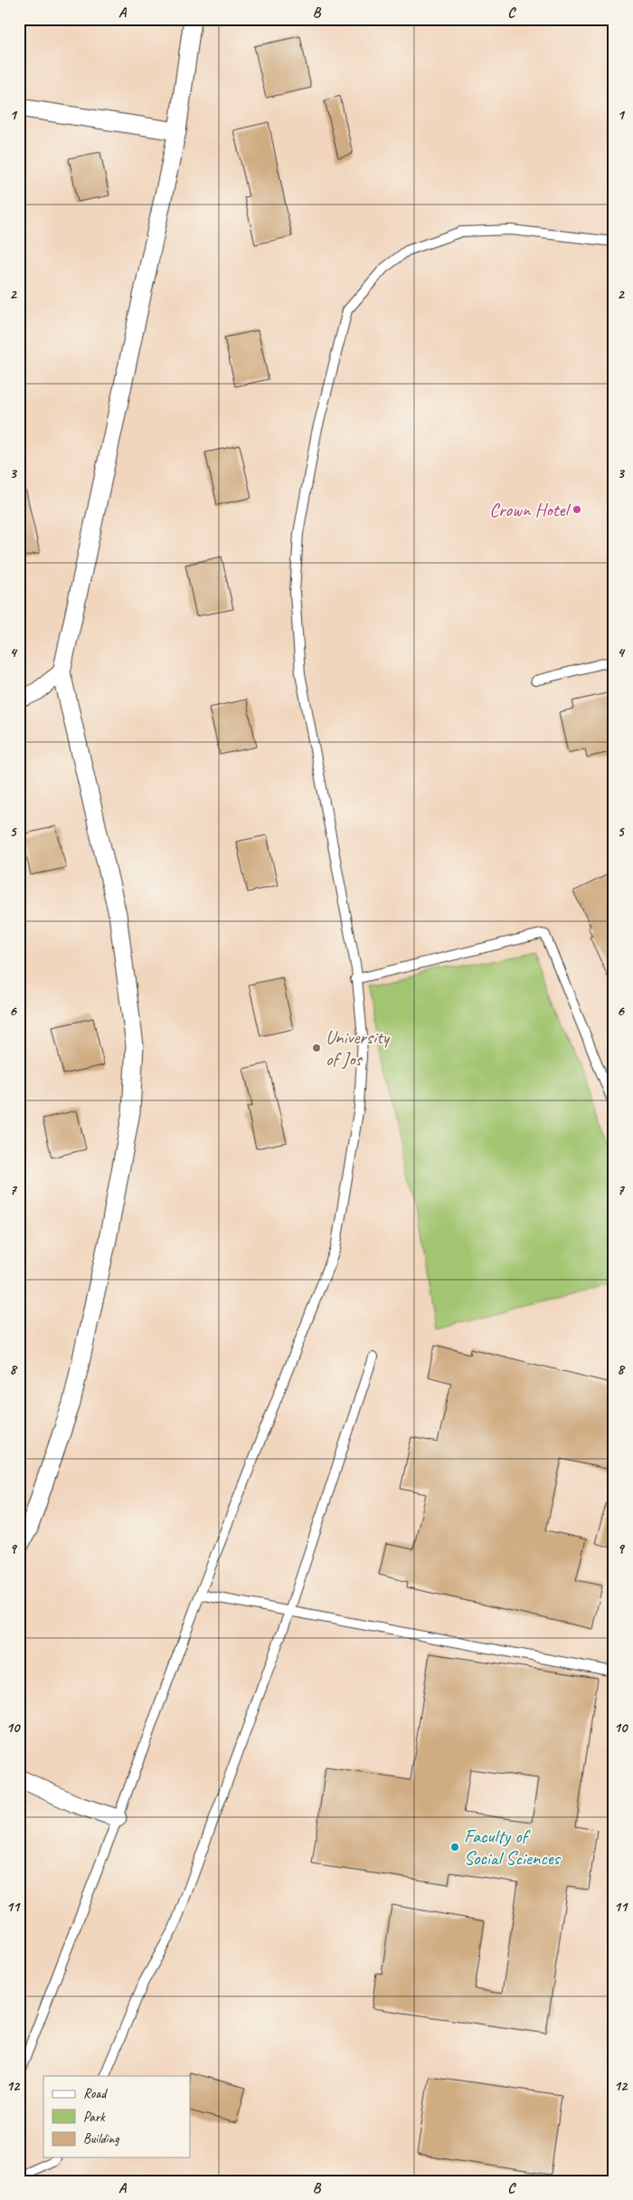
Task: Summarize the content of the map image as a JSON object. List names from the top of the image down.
{
  "places": ["Crown Hotel", "University of Jos", "Faculty of Social Sciences"],
  "legend": ["Road", "Park", "Building"],
  "grid": {
    "columns": ["A", "B", "C"],
    "rows": [
      "1",
      "2",
      "3",
      "4",
      "5",
      "6",
      "7",
      "8",
      "9",
      "10",
      "11",
      "12"
    ]
  }
}
